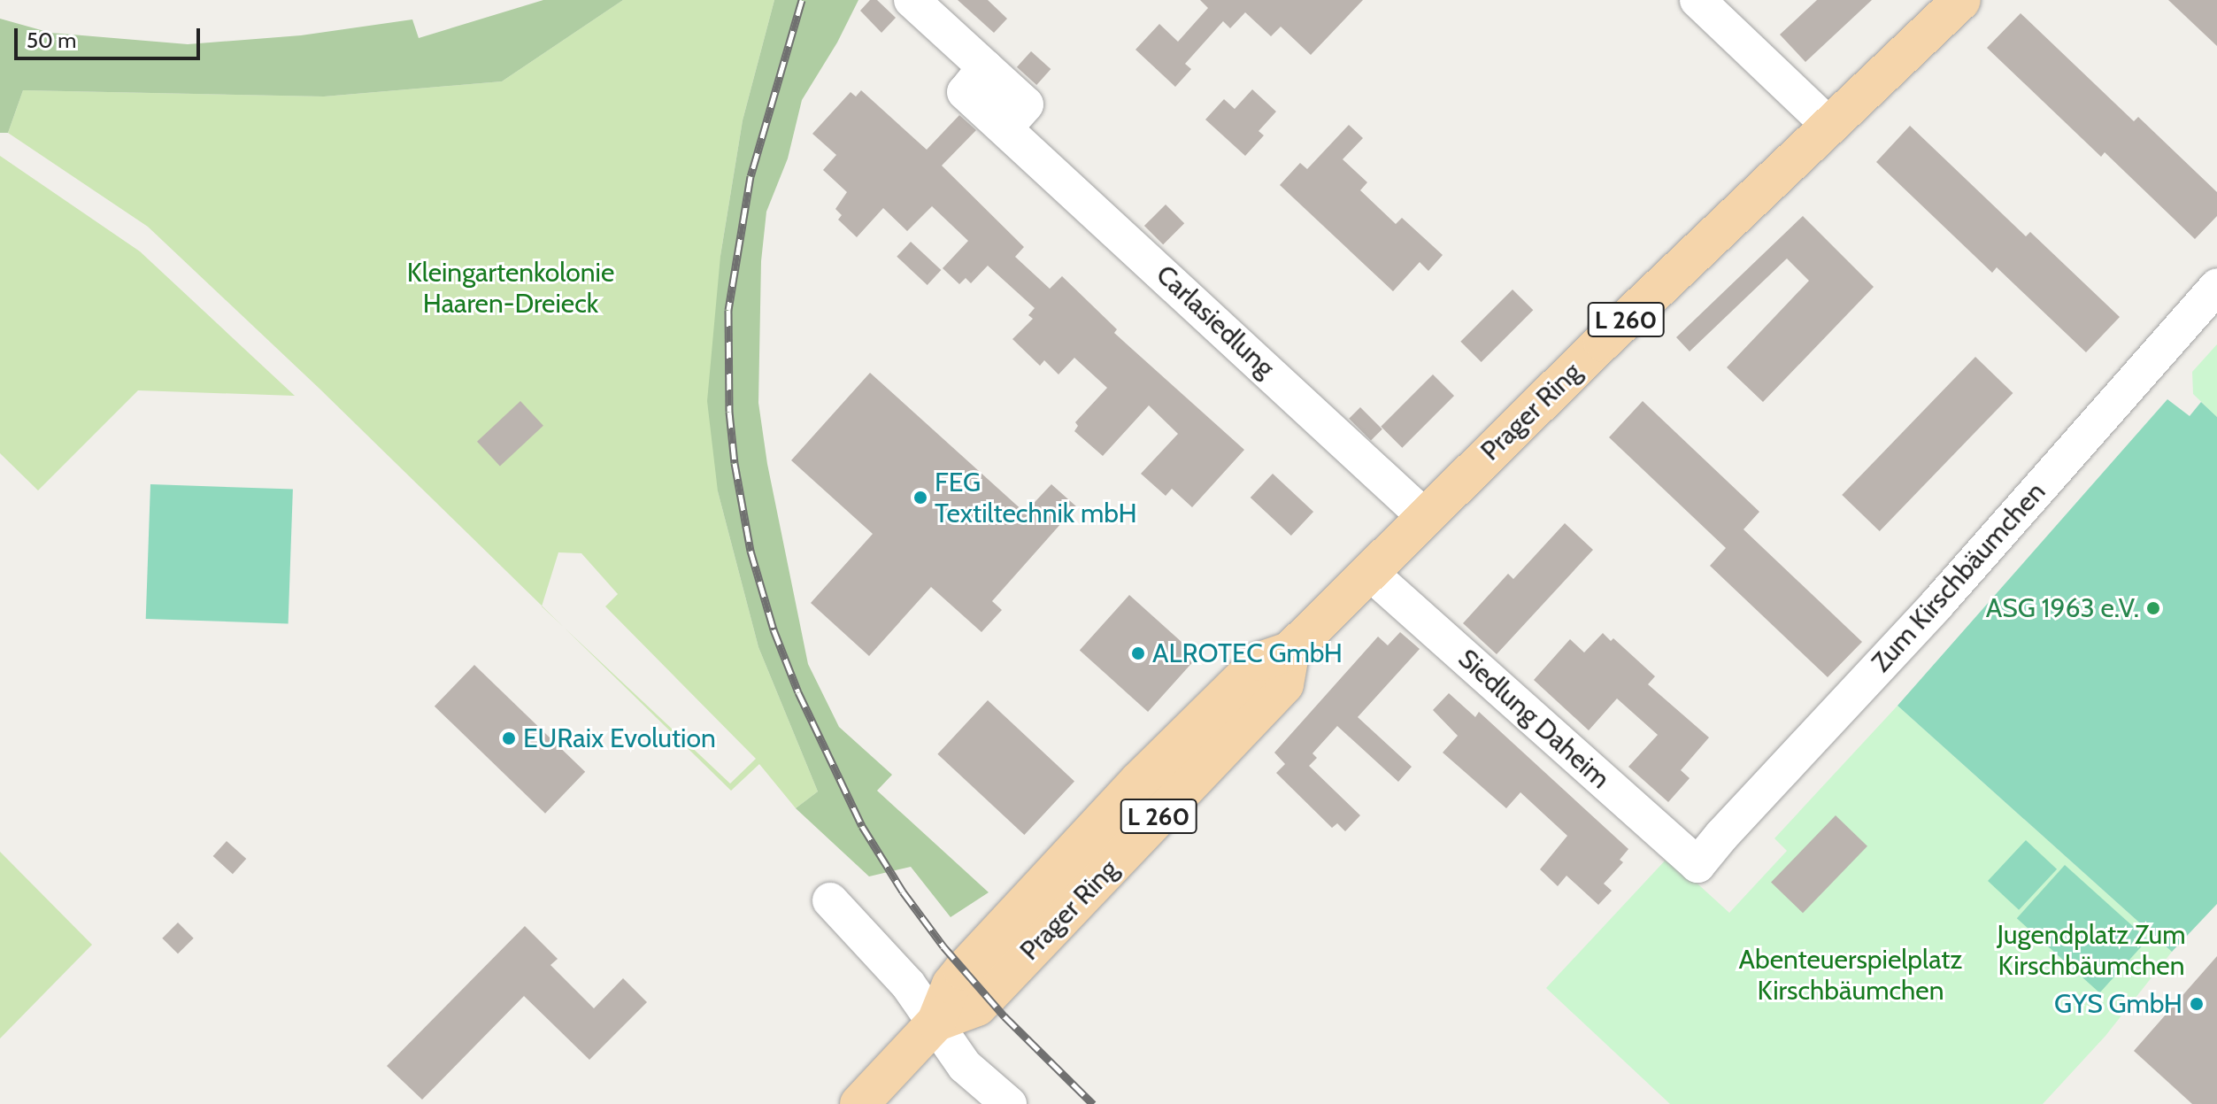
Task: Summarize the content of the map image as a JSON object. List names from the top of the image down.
{
  "streets": {
    "main road": ["L 260", "Prager Ring"],
    "street": ["Carlasiedlung", "Zum Kirschbäumchen", "Siedlung Daheim"]
  },
  "crossings": [
    ["Carlasiedlung", "Prager Ring"],
    ["Prager Ring", "Siedlung Daheim"],
    ["Zum Kirschbäumchen", "Siedlung Daheim"]
  ],
  "parks": ["Kleingartenkolonie Haaren-Dreieck", "Jugendplatz Zum Kirschbäumchen", "Abenteuerspielplatz Kirschbäumchen"],
  "places": [
    "FEG Textiltechnik mbH",
    "ASG 1963 e.V.",
    "ALROTEC GmbH",
    "EURaix Evolution",
    "GYS GmbH"
  ],
  "scale_bar": "50 m"
}
